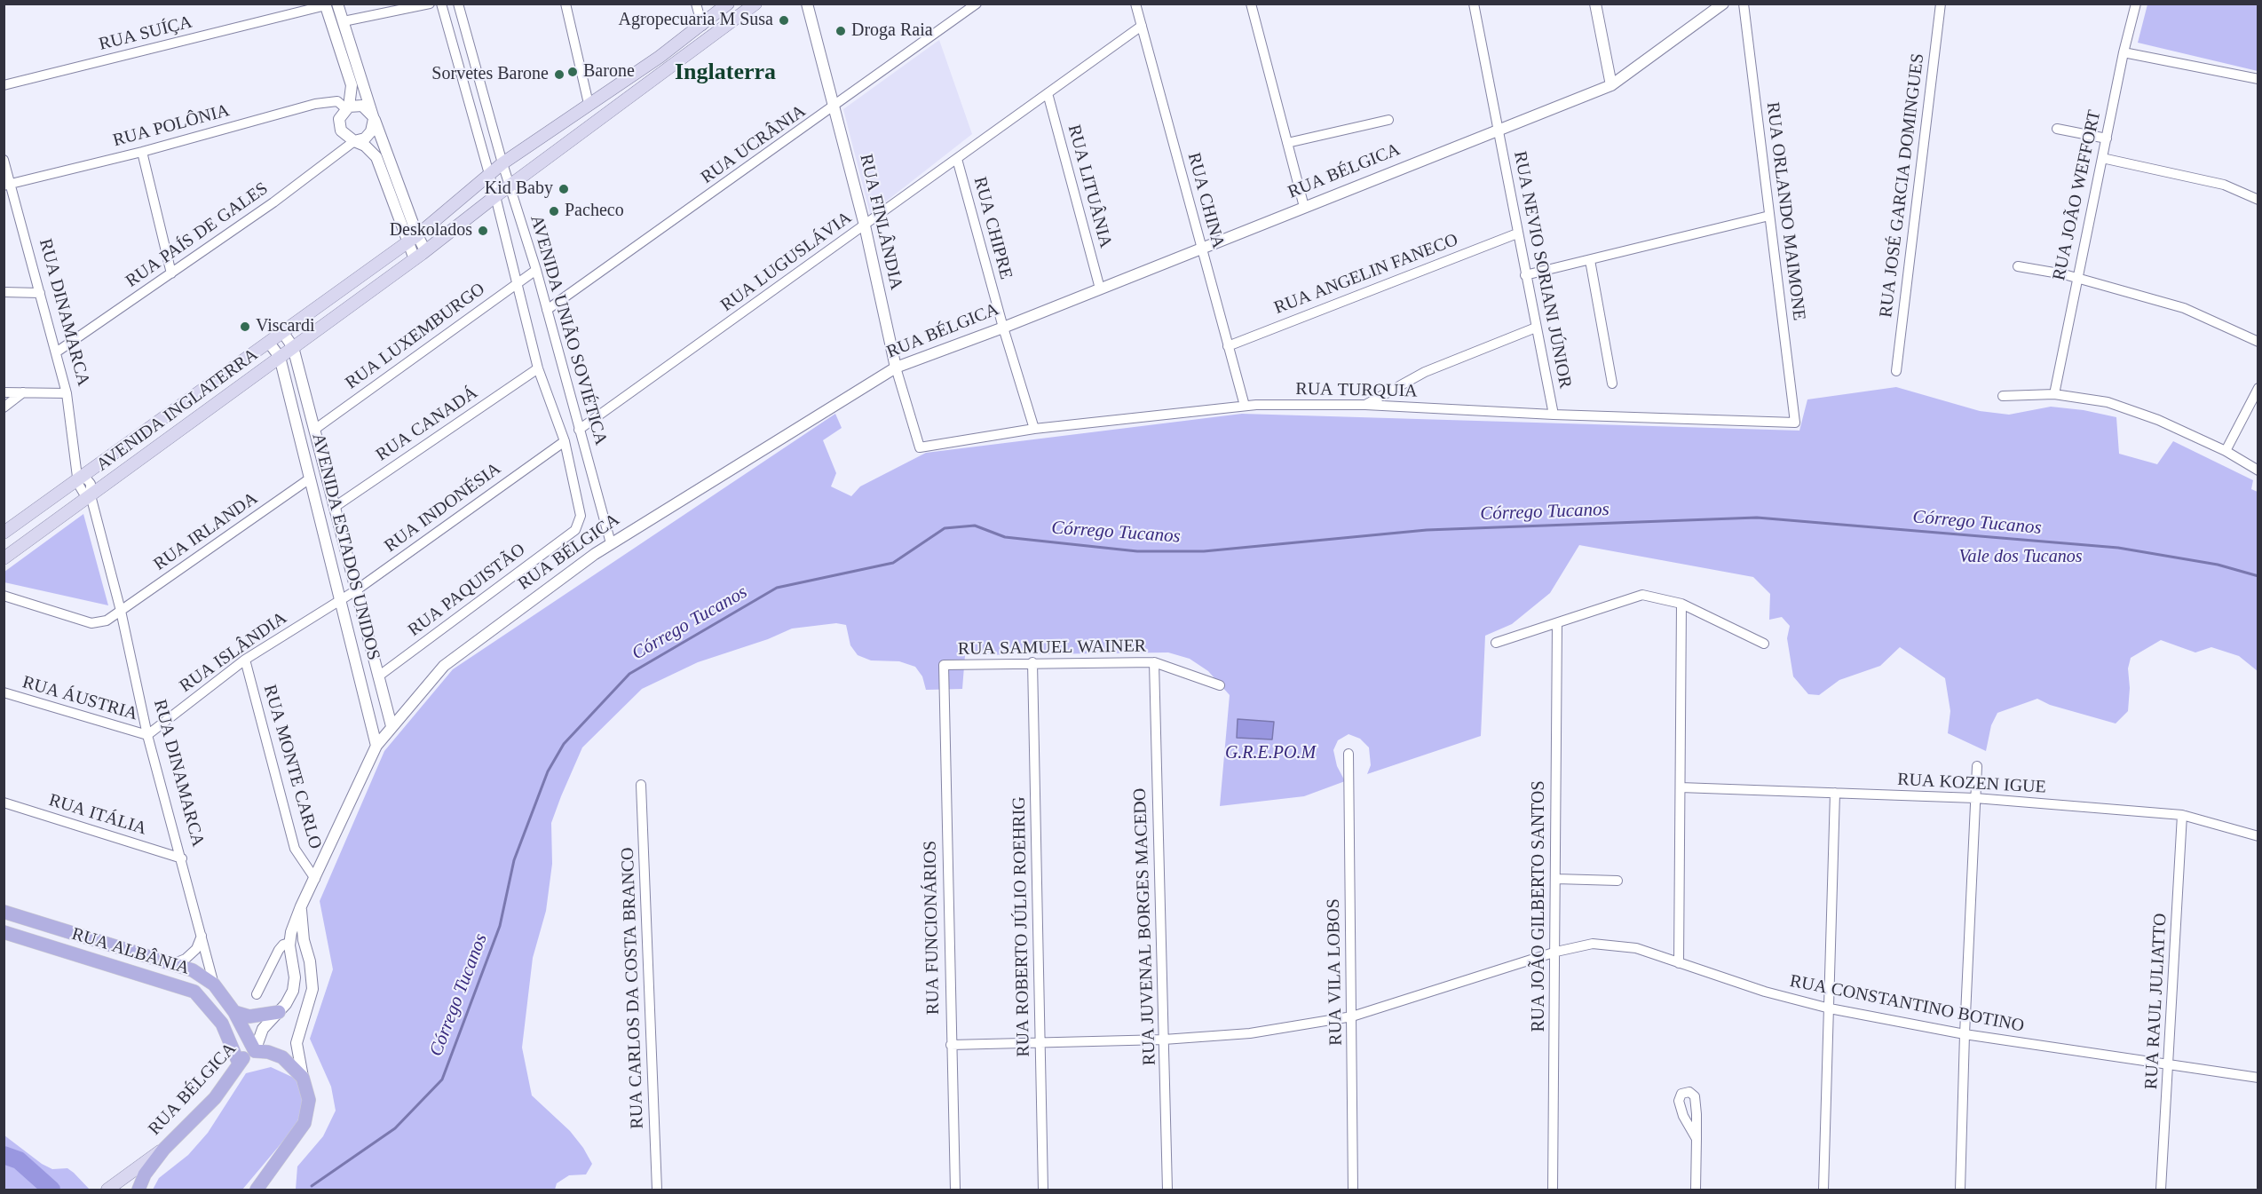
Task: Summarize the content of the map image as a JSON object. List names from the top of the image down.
{
  "streets": {
    "main road": [
      "RUA BÉLGICA",
      "RUA DINAMARCA",
      "AVENIDA INGLATERRA",
      "RUA ALBÂNIA"
    ],
    "street": [
      "RUA SUÍÇA",
      "RUA POLÔNIA",
      "RUA UCRÂNIA",
      "RUA JOSÉ GARCIA DOMINGUES",
      "RUA LITUÂNIA",
      "RUA JOÃO WEFFORT",
      "RUA CHINA",
      "RUA ORLANDO MAIMONE",
      "RUA FINLÂNDIA",
      "RUA CHIPRE",
      "RUA PAÍS DE GALES",
      "RUA LUGUSLÁVIA",
      "RUA NEVIO SORIANI JÚNIOR",
      "RUA ANGELIN FANECO",
      "AVENIDA UNIÃO SOVIÉTICA",
      "RUA LUXEMBURGO",
      "RUA TURQUIA",
      "RUA CANADÁ",
      "RUA INDONÉSIA",
      "RUA IRLANDA",
      "AVENIDA ESTADOS UNIDOS",
      "RUA PAQUISTÃO",
      "RUA SAMUEL WAINER",
      "RUA ISLÂNDIA",
      "RUA ÁUSTRIA",
      "RUA MONTE CARLO",
      "RUA KOZEN IGUE",
      "RUA ITÁLIA",
      "RUA JOÃO GILBERTO SANTOS",
      "RUA ROBERTO JÚLIO ROEHRIG",
      "RUA JUVENAL BORGES MACEDO",
      "RUA FUNCIONÁRIOS",
      "RUA VILA LOBOS",
      "RUA CARLOS DA COSTA BRANCO",
      "RUA RAUL JULIATTO",
      "RUA CONSTANTINO BOTINO"
    ]
  },
  "crossings": [
    ["RUA POLÔNIA", "RUA PAÍS DE GALES"],
    ["RUA POLÔNIA", "RUA DINAMARCA"],
    ["RUA UCRÂNIA", "RUA FINLÂNDIA"],
    ["RUA UCRÂNIA", "AVENIDA UNIÃO SOVIÉTICA"],
    ["RUA BÉLGICA", "RUA LITUÂNIA"],
    ["RUA BÉLGICA", "RUA CHINA"],
    ["RUA BÉLGICA", "RUA FINLÂNDIA"],
    ["RUA BÉLGICA", "RUA CHIPRE"],
    ["RUA BÉLGICA", "RUA NEVIO SORIANI JÚNIOR"],
    ["RUA BÉLGICA", "RUA DINAMARCA"],
    ["RUA BÉLGICA", "AVENIDA UNIÃO SOVIÉTICA"],
    ["RUA BÉLGICA", "AVENIDA ESTADOS UNIDOS"],
    ["RUA BÉLGICA", "RUA MONTE CARLO"],
    ["RUA BÉLGICA", "RUA ALBÂNIA"],
    ["RUA LITUÂNIA", "RUA LUGUSLÁVIA"],
    ["RUA CHINA", "RUA LUGUSLÁVIA"],
    ["RUA CHINA", "RUA ANGELIN FANECO"],
    ["RUA CHINA", "RUA TURQUIA"],
    ["RUA ORLANDO MAIMONE", "RUA TURQUIA"],
    ["RUA FINLÂNDIA", "RUA LUGUSLÁVIA"],
    ["RUA FINLÂNDIA", "RUA TURQUIA"],
    ["RUA CHIPRE", "RUA LUGUSLÁVIA"],
    ["RUA CHIPRE", "RUA TURQUIA"],
    ["RUA PAÍS DE GALES", "RUA DINAMARCA"],
    ["RUA LUGUSLÁVIA", "AVENIDA UNIÃO SOVIÉTICA"],
    ["RUA NEVIO SORIANI JÚNIOR", "RUA ANGELIN FANECO"],
    ["RUA NEVIO SORIANI JÚNIOR", "RUA TURQUIA"],
    ["RUA DINAMARCA", "AVENIDA INGLATERRA"],
    ["RUA DINAMARCA", "RUA IRLANDA"],
    ["RUA DINAMARCA", "RUA ISLÂNDIA"],
    ["RUA DINAMARCA", "RUA ÁUSTRIA"],
    ["RUA DINAMARCA", "RUA ITÁLIA"],
    ["RUA DINAMARCA", "RUA ALBÂNIA"],
    ["AVENIDA UNIÃO SOVIÉTICA", "RUA LUXEMBURGO"],
    ["AVENIDA UNIÃO SOVIÉTICA", "AVENIDA INGLATERRA"],
    ["AVENIDA UNIÃO SOVIÉTICA", "RUA CANADÁ"],
    ["AVENIDA UNIÃO SOVIÉTICA", "RUA INDONÉSIA"],
    ["AVENIDA UNIÃO SOVIÉTICA", "RUA PAQUISTÃO"],
    ["RUA LUXEMBURGO", "AVENIDA ESTADOS UNIDOS"],
    ["AVENIDA INGLATERRA", "AVENIDA ESTADOS UNIDOS"],
    ["RUA CANADÁ", "AVENIDA ESTADOS UNIDOS"],
    ["RUA INDONÉSIA", "AVENIDA ESTADOS UNIDOS"],
    ["RUA INDONÉSIA", "RUA ISLÂNDIA"],
    ["RUA IRLANDA", "AVENIDA ESTADOS UNIDOS"],
    ["AVENIDA ESTADOS UNIDOS", "RUA PAQUISTÃO"],
    ["AVENIDA ESTADOS UNIDOS", "RUA ISLÂNDIA"],
    ["RUA SAMUEL WAINER", "RUA ROBERTO JÚLIO ROEHRIG"],
    ["RUA SAMUEL WAINER", "RUA JUVENAL BORGES MACEDO"],
    ["RUA SAMUEL WAINER", "RUA FUNCIONÁRIOS"],
    ["RUA ISLÂNDIA", "RUA ÁUSTRIA"],
    ["RUA ISLÂNDIA", "RUA MONTE CARLO"],
    ["RUA KOZEN IGUE", "RUA RAUL JULIATTO"],
    ["RUA JOÃO GILBERTO SANTOS", "RUA CONSTANTINO BOTINO"],
    ["RUA ROBERTO JÚLIO ROEHRIG", "RUA CONSTANTINO BOTINO"],
    ["RUA JUVENAL BORGES MACEDO", "RUA CONSTANTINO BOTINO"],
    ["RUA FUNCIONÁRIOS", "RUA CONSTANTINO BOTINO"],
    ["RUA VILA LOBOS", "RUA CONSTANTINO BOTINO"],
    ["RUA RAUL JULIATTO", "RUA CONSTANTINO BOTINO"]
  ],
  "districts": ["Inglaterra"],
  "water": ["Córrego Tucanos"],
  "parks": ["Vale dos Tucanos", "G.R.E.PO.M"],
  "places": [
    "Agropecuaria M Susa",
    "Droga Raia",
    "Barone",
    "Sorvetes Barone",
    "Kid Baby",
    "Pacheco",
    "Deskolados",
    "Viscardi"
  ]
}
